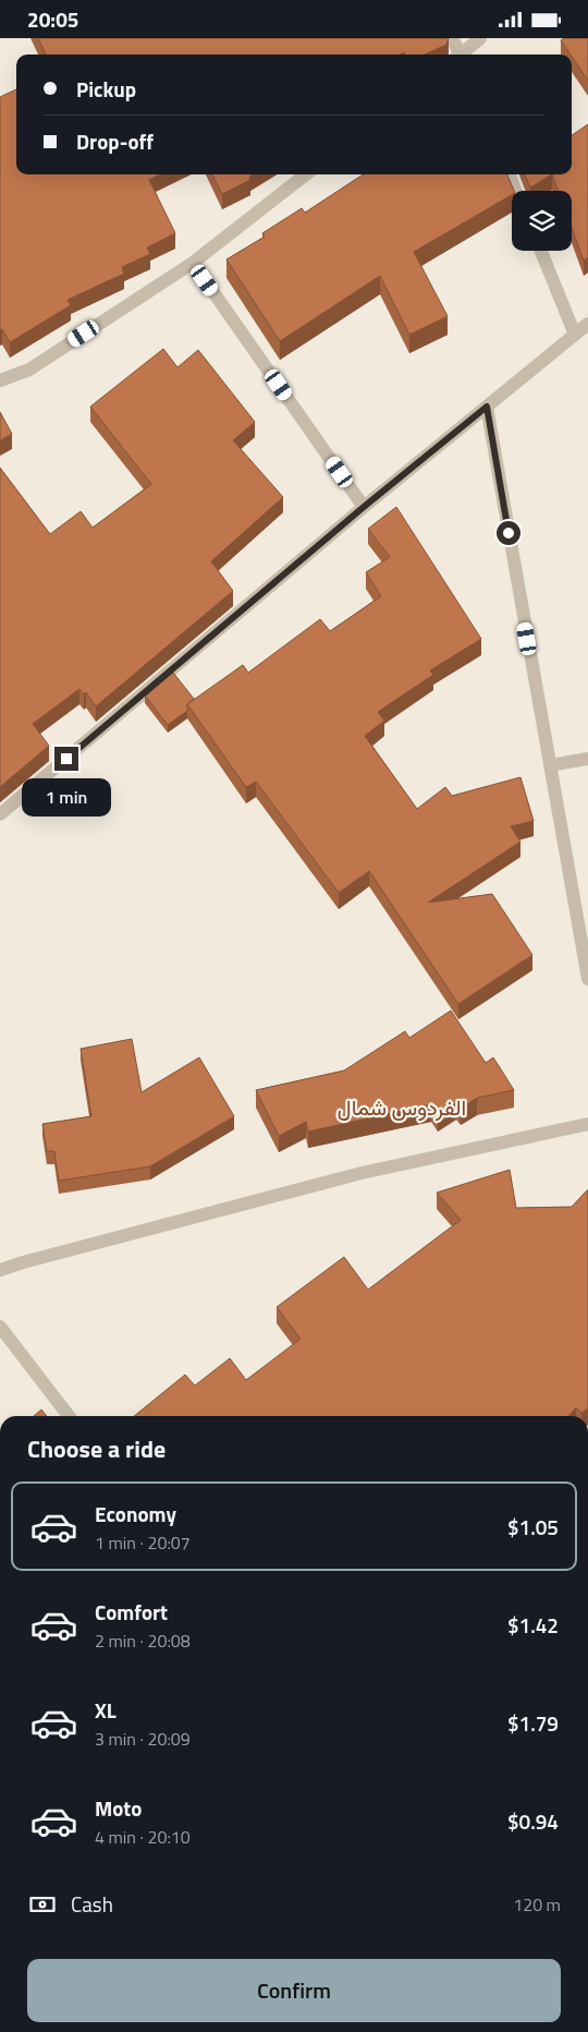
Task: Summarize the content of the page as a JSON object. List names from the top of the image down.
{
  "districts": ["الفردوس شمال"],
  "page": {
    "status": "20:05",
    "banner": ["Pickup", "Drop-off"],
    "bubble": "1 min",
    "heading": "Choose a ride",
    "list": [
      {
        "name": "Economy",
        "note": "1 min · 20:07",
        "value": "$1.05"
      },
      {
        "name": "Comfort",
        "note": "2 min · 20:08",
        "value": "$1.42"
      },
      {
        "name": "XL",
        "note": "3 min · 20:09",
        "value": "$1.79"
      },
      {
        "name": "Moto",
        "note": "4 min · 20:10",
        "value": "$0.94"
      }
    ],
    "pay": ["Cash", "120 m"],
    "buttons": "Confirm"
  }
}
